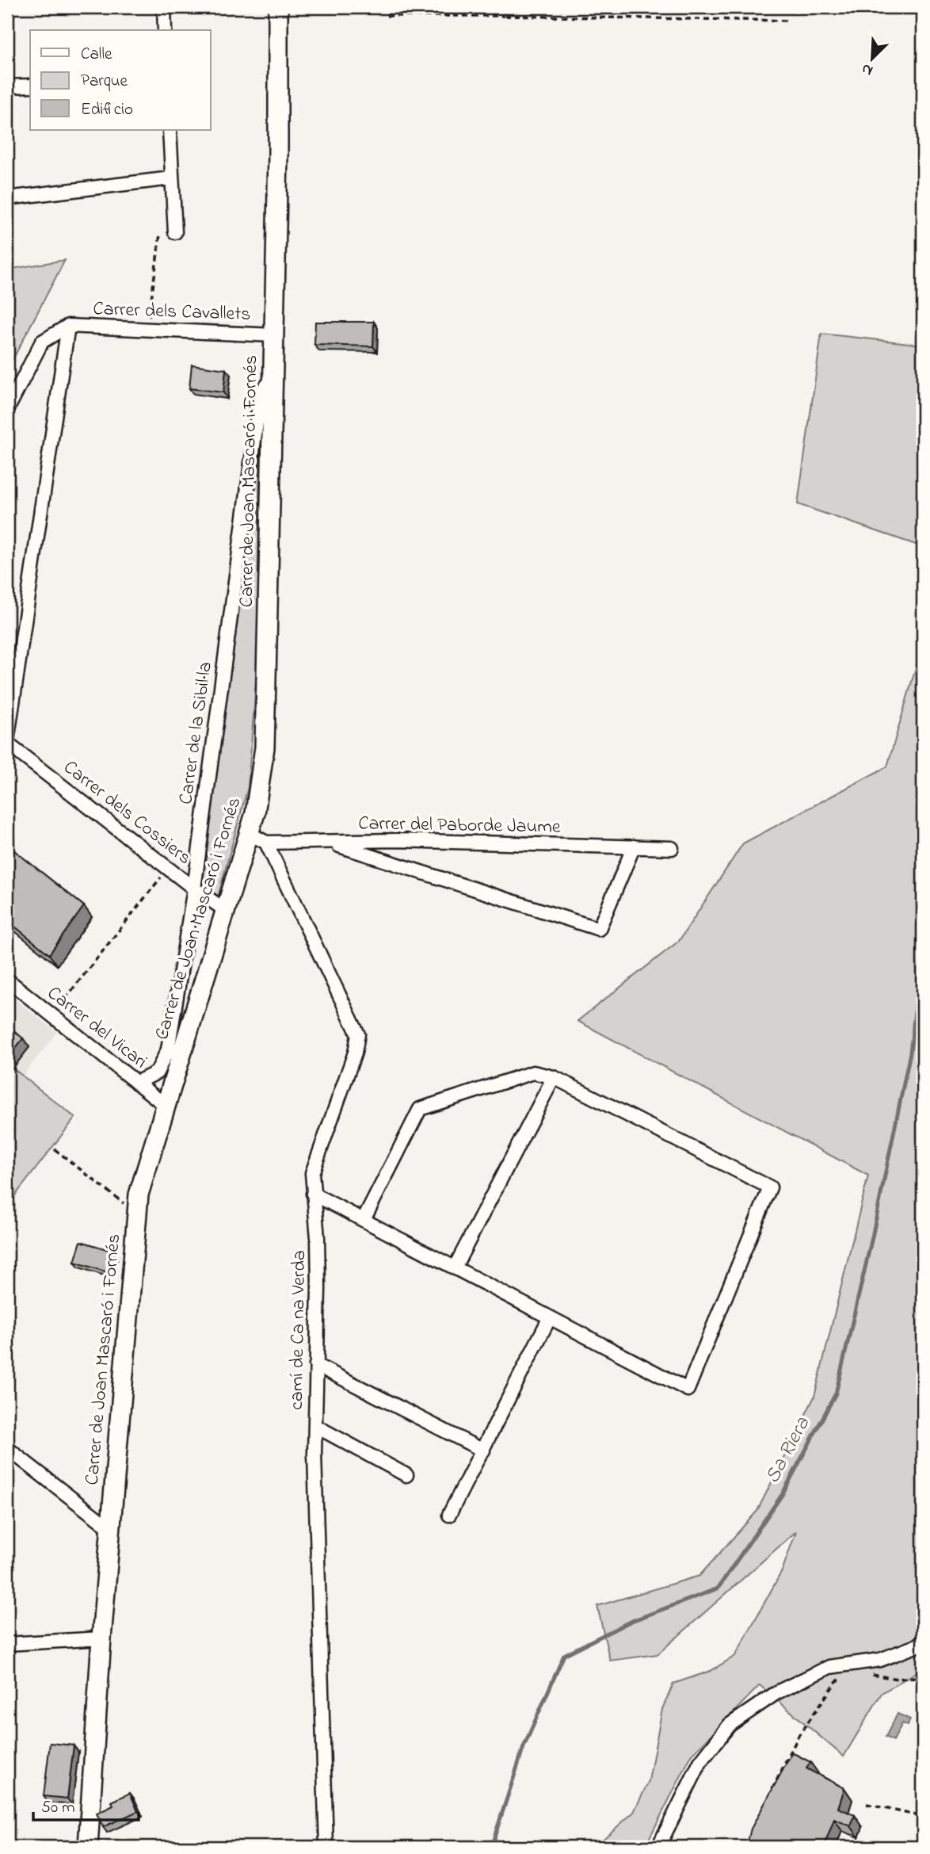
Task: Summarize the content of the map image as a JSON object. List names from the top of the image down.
{
  "streets": {
    "street": [
      "Carrer dels Cavallets",
      "Carrer de Joan Mascaró i Fornés",
      "Carrer de la Sibil·la",
      "Carrer dels Cossiers",
      "Carrer del Paborde Jaume",
      "Carrer del Vicari",
      "camí de Ca na Verda"
    ]
  },
  "crossings": [
    ["Carrer dels Cavallets", "Carrer de Joan Mascaró i Fornés"],
    ["Carrer de Joan Mascaró i Fornés", "Carrer de la Sibil·la"],
    ["Carrer de Joan Mascaró i Fornés", "Carrer dels Cossiers"],
    ["Carrer de Joan Mascaró i Fornés", "Carrer del Paborde Jaume"],
    ["Carrer de Joan Mascaró i Fornés", "Carrer del Vicari"],
    ["Carrer de la Sibil·la", "Carrer dels Cossiers"],
    ["Carrer de la Sibil·la", "Carrer del Vicari"],
    ["Carrer del Paborde Jaume", "camí de Ca na Verda"]
  ],
  "water": ["Sa Riera"],
  "legend": ["Calle", "Parque", "Edificio"],
  "scale_bar": "50 m",
  "north": "bottom left"
}
